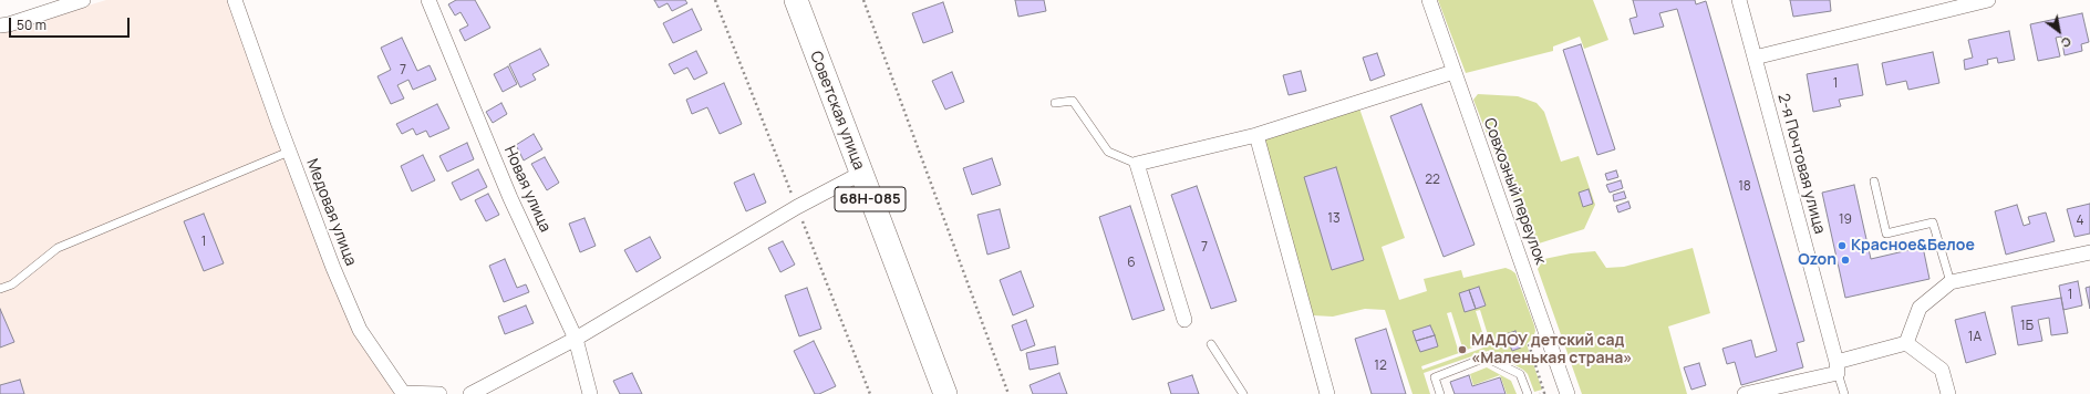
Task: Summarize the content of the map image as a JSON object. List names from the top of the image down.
{
  "streets": {
    "main road": ["Советская улица", "68Н-085"],
    "street": [
      "2-я Почтовая улица",
      "Новая улица",
      "Совхозный переулок",
      "Медовая улица"
    ]
  },
  "places": ["Красное&Белое", "Ozon", "МАДОУ детский сад «Маленькая страна»"],
  "house_numbers": [
    "7",
    "1",
    "22",
    "18",
    "13",
    "19",
    "4",
    "1",
    "7",
    "6",
    "1",
    "1Б",
    "1А",
    "12"
  ],
  "scale_bar": "50 m",
  "north": "bottom right"
}
